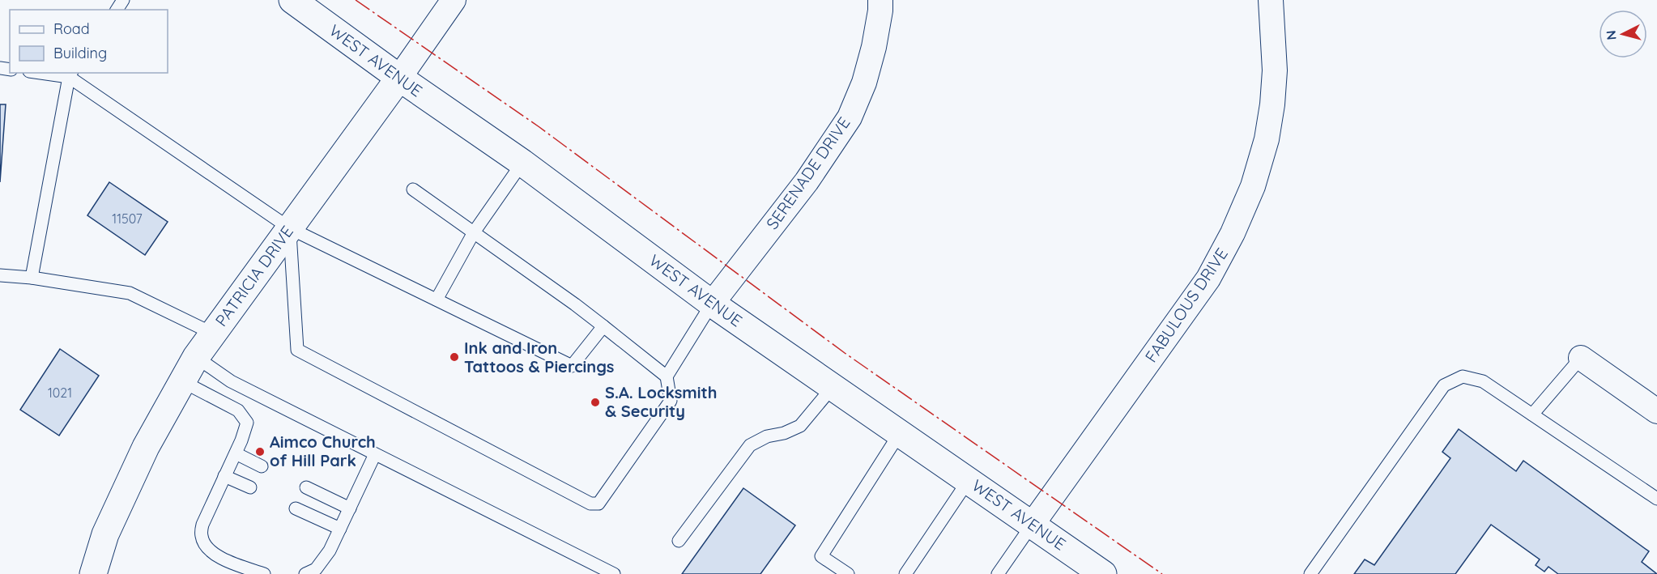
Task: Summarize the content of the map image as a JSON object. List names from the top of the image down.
{
  "streets": {
    "main road": ["WEST AVENUE", "PATRICIA DRIVE"],
    "street": ["SERENADE DRIVE", "FABULOUS DRIVE"]
  },
  "crossings": [
    ["WEST AVENUE", "SERENADE DRIVE"],
    ["WEST AVENUE", "PATRICIA DRIVE"],
    ["WEST AVENUE", "FABULOUS DRIVE"]
  ],
  "places": ["Ink and Iron Tattoos & Piercings", "S.A. Locksmith & Security", "Aimco Church of Hill Park"],
  "house_numbers": ["11507", "1021"],
  "legend": ["Road", "Building"],
  "north": "left"
}
